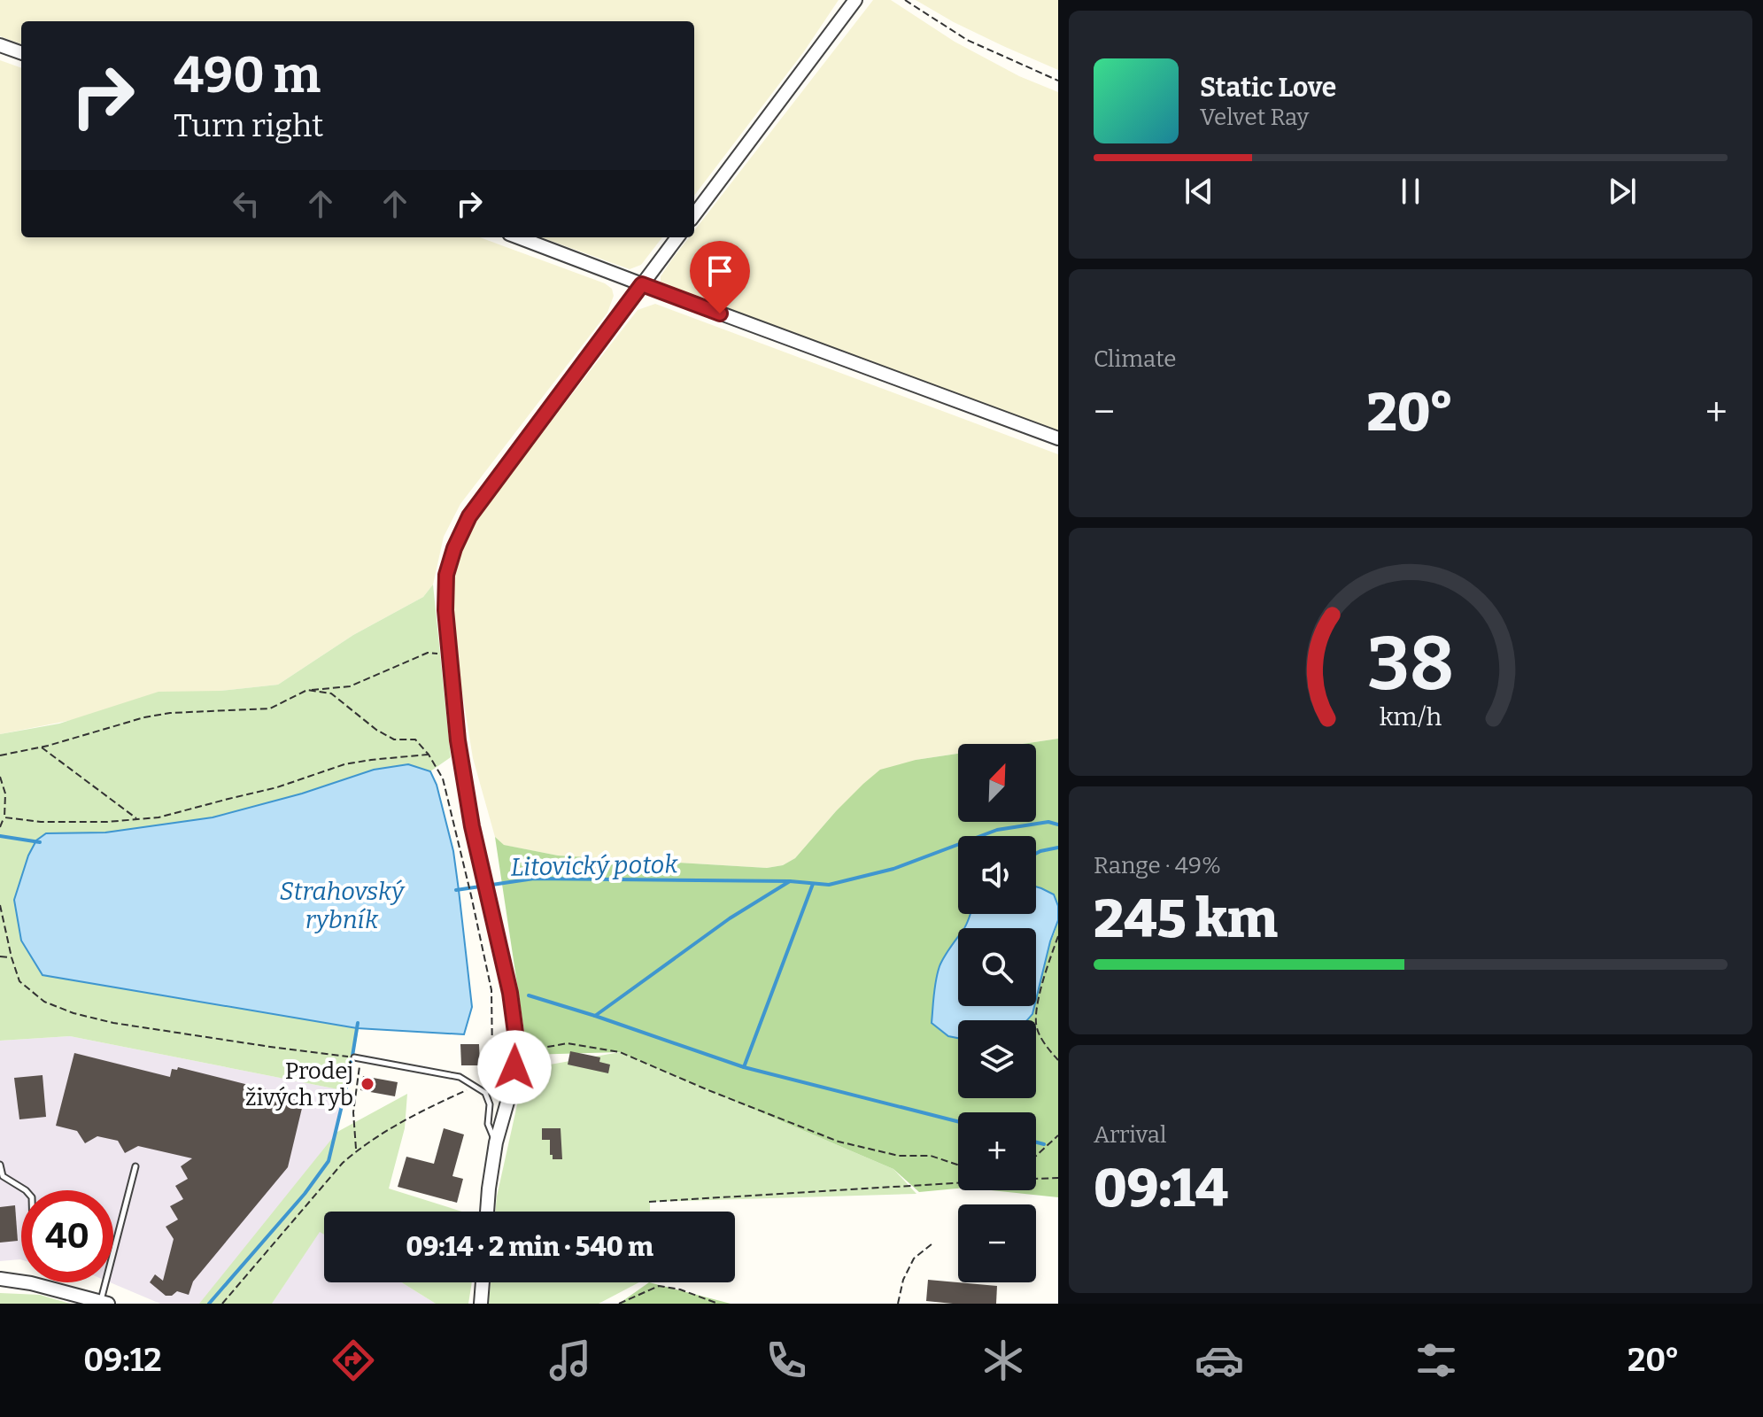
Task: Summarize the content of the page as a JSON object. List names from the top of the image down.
{
  "water": ["Litovický potok", "Strahovský rybník"],
  "places": ["Prodej živých ryb"],
  "north": "top right",
  "page": {
    "turn": ["490 m", "Turn right"],
    "song": ["Static Love", "Velvet Ray"],
    "tile": [
      "Climate",
      ["Range · 49%", "245 km"],
      ["Arrival", "09:14"]
    ],
    "heat": ["−", "20°", "+"],
    "map_buttons": ["+", "−"],
    "limit": "40",
    "trip": "09:14 · 2 min · 540 m",
    "tabs": ["09:12", "20°"],
    "gauge": ["38", "km/h"]
  }
}
